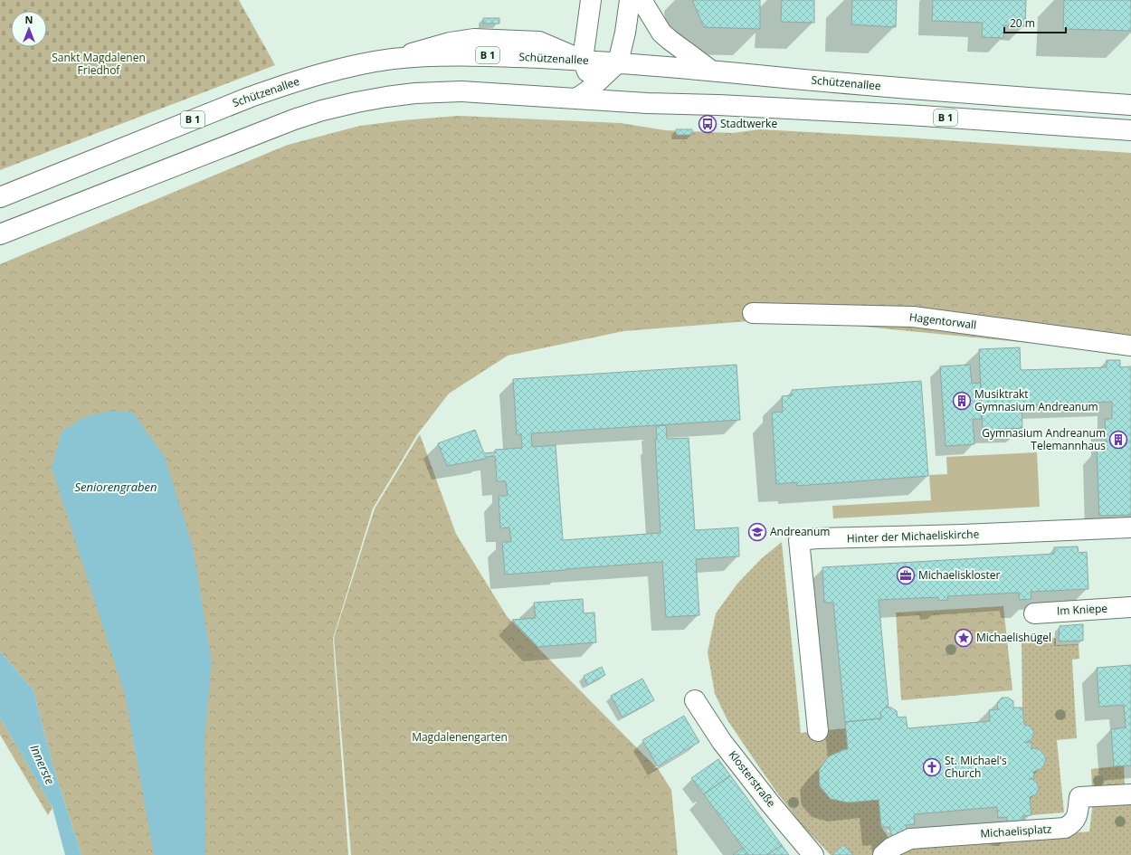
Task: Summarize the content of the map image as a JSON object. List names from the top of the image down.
{
  "streets": {
    "main road": [
      "B 1",
      "Schützenallee",
      "Hagentorwall",
      "Hinter der Michaeliskirche",
      "Im Kniepe",
      "Klosterstraße",
      "Michaelisplatz"
    ]
  },
  "water": ["Seniorengraben", "Innerste"],
  "parks": ["Sankt Magdalenen Friedhof", "Magdalenengarten"],
  "places": {
    "bus stop": ["Stadtwerke"],
    "building": ["Musiktrakt Gymnasium Andreanum", "Gymnasium Andreanum Telemannhaus"],
    "school or university": ["Andreanum"],
    "office": ["Michaeliskloster"],
    "place": ["Michaelishügel"],
    "church": ["St. Michael's Church"]
  },
  "scale_bar": "20 m",
  "north": "top"
}
